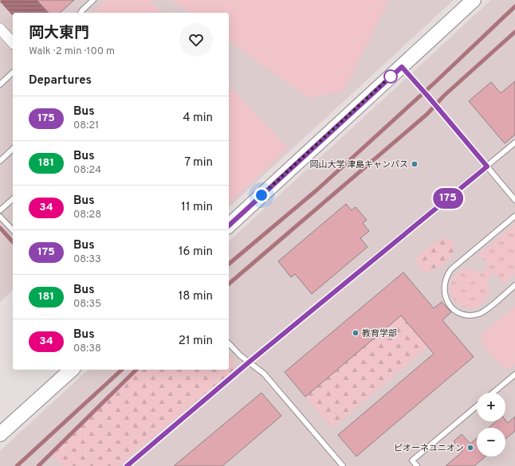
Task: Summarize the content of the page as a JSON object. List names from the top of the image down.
{
  "places": ["岡山大学 津島キャンパス", "教育学部", "ピオーネユニオン"],
  "lines": ["bus line 175"],
  "page": {
    "on_map": "175",
    "heading": [
      ["岡大東門", "Walk · 2 min · 100 m"],
      "Departures"
    ],
    "list": [
      {
        "mark": "175",
        "name": "Bus",
        "note": "08:21",
        "value": "4 min"
      },
      {
        "mark": "181",
        "name": "Bus",
        "note": "08:24",
        "value": "7 min"
      },
      {
        "mark": "34",
        "name": "Bus",
        "note": "08:28",
        "value": "11 min"
      },
      {
        "mark": "175",
        "name": "Bus",
        "note": "08:33",
        "value": "16 min"
      },
      {
        "mark": "181",
        "name": "Bus",
        "note": "08:35",
        "value": "18 min"
      },
      {
        "mark": "34",
        "name": "Bus",
        "note": "08:38",
        "value": "21 min"
      }
    ],
    "map_buttons": ["+", "−"]
  }
}
